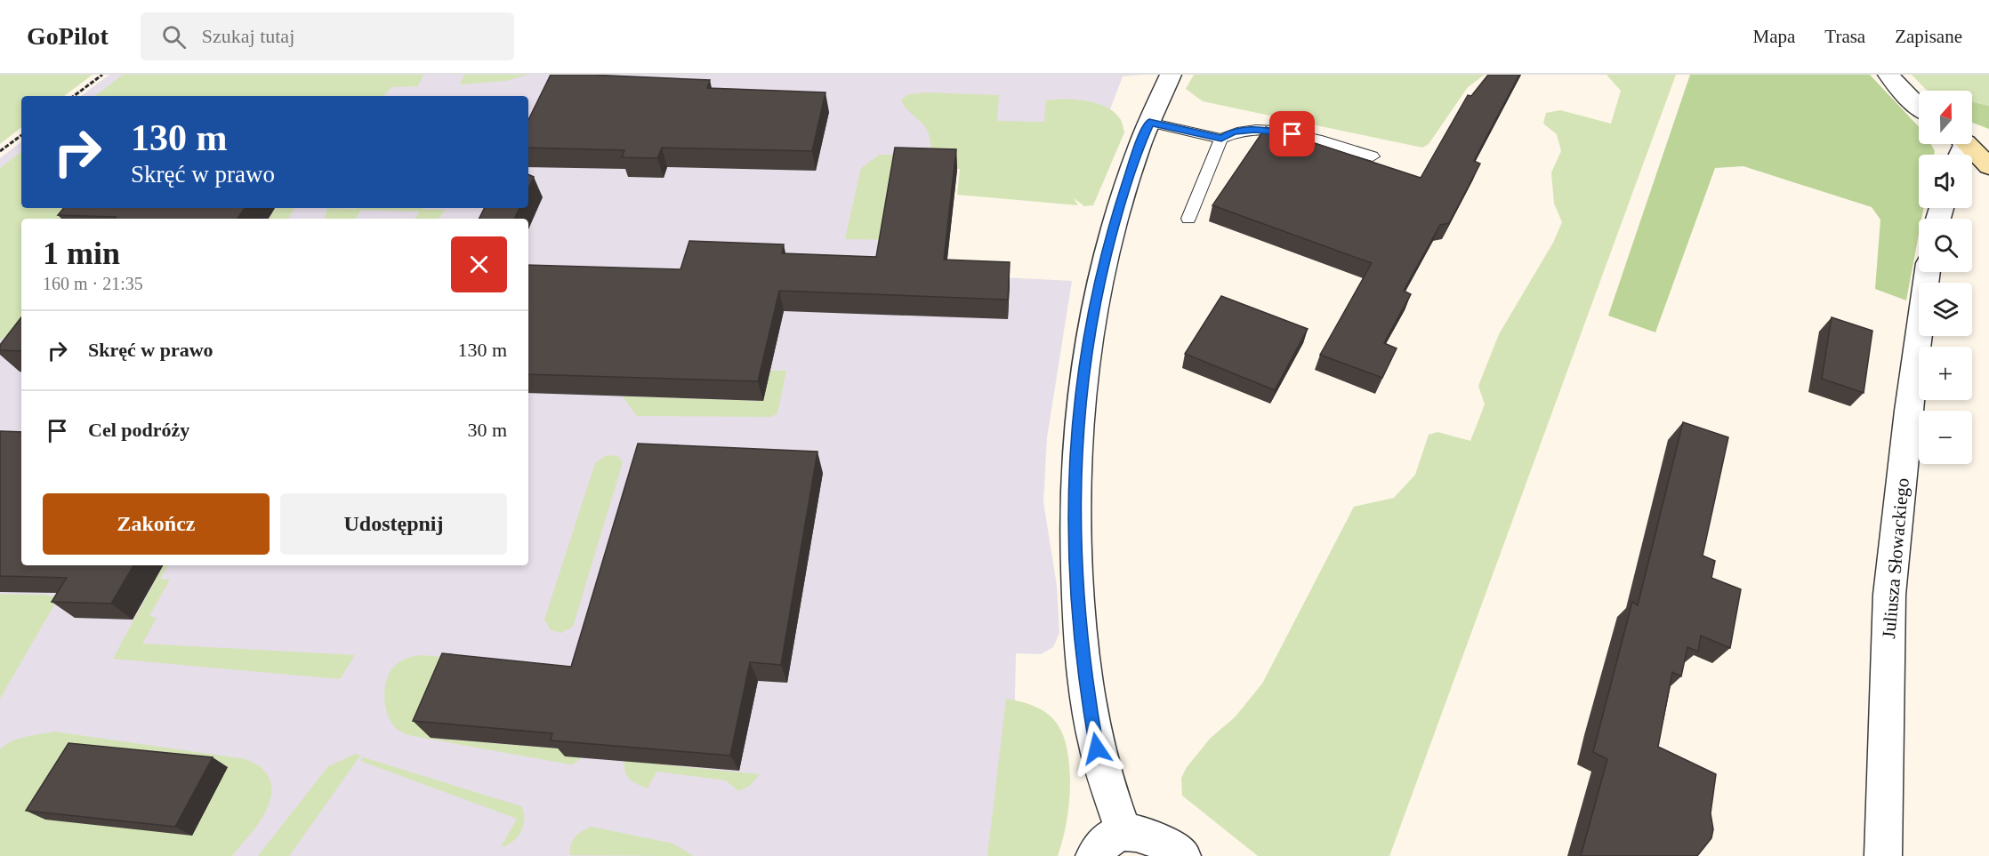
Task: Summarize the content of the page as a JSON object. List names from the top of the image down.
{
  "streets": {
    "street": ["Juliusza Słowackiego"]
  },
  "north": "top",
  "page": {
    "header": "GoPilot",
    "search": "Szukaj tutaj",
    "nav": ["Mapa", "Trasa", "Zapisane"],
    "map_buttons": ["+", "−"],
    "turn": ["130 m", "Skręć w prawo"],
    "heading": ["1 min", "160 m · 21:35"],
    "list": [
      {
        "name": "Skręć w prawo",
        "value": "130 m"
      },
      {
        "name": "Cel podróży",
        "value": "30 m"
      }
    ],
    "buttons": ["Zakończ", "Udostępnij"]
  }
}
